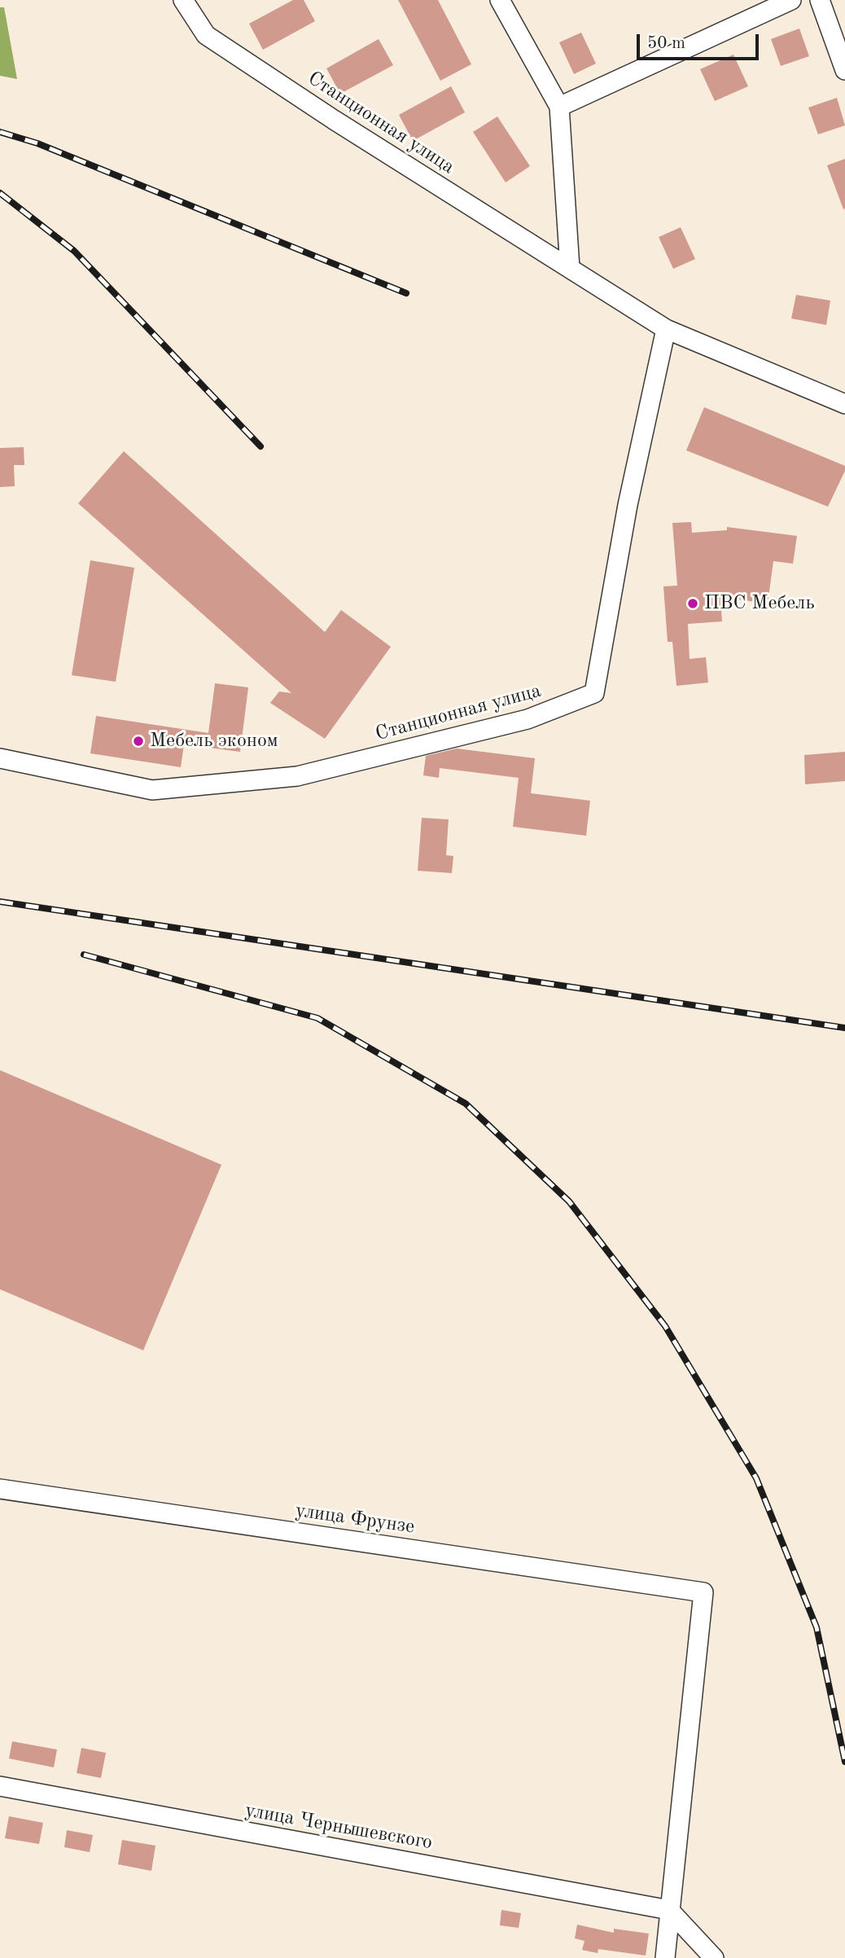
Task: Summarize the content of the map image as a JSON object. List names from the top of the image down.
{
  "streets": {
    "street": ["Станционная улица", "улица Фрунзе", "улица Чернышевского"]
  },
  "crossings": [
    ["улица Фрунзе", "улица Чернышевского"]
  ],
  "places": ["ПВС Мебель", "Мебель эконом"],
  "scale_bar": "50 m"
}
